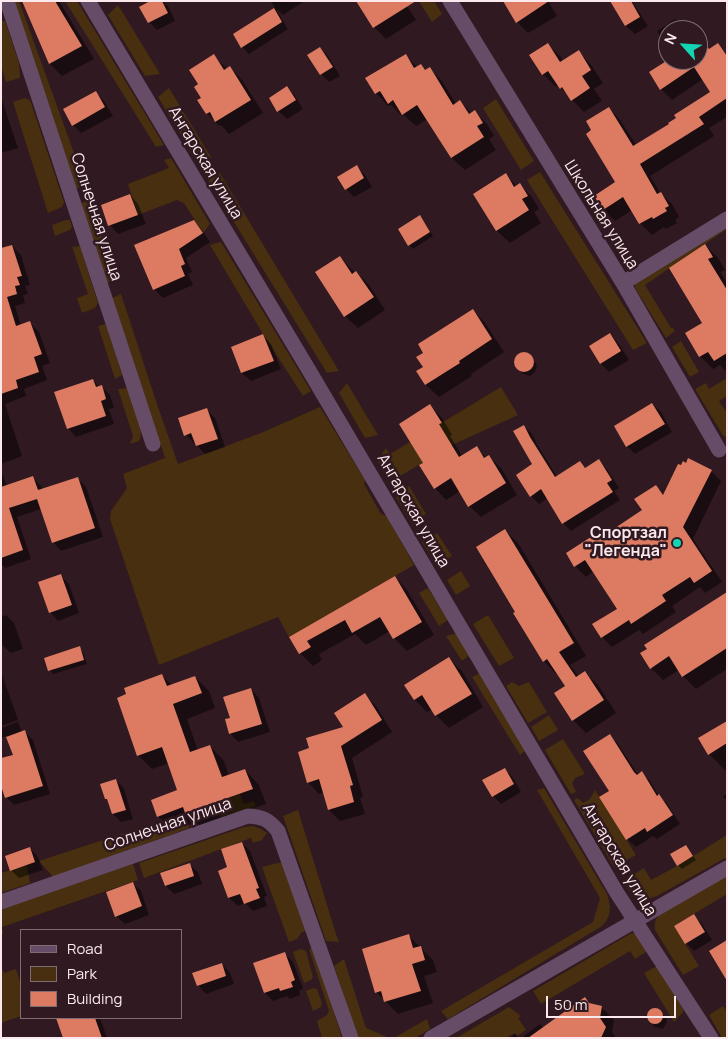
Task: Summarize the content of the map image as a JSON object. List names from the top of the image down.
{
  "streets": {
    "street": ["Ангарская улица", "Школьная улица", "Солнечная улица"]
  },
  "places": ["Спортзал \"Легенда\""],
  "legend": ["Road", "Park", "Building"],
  "scale_bar": "50 m",
  "north": "top left"
}
